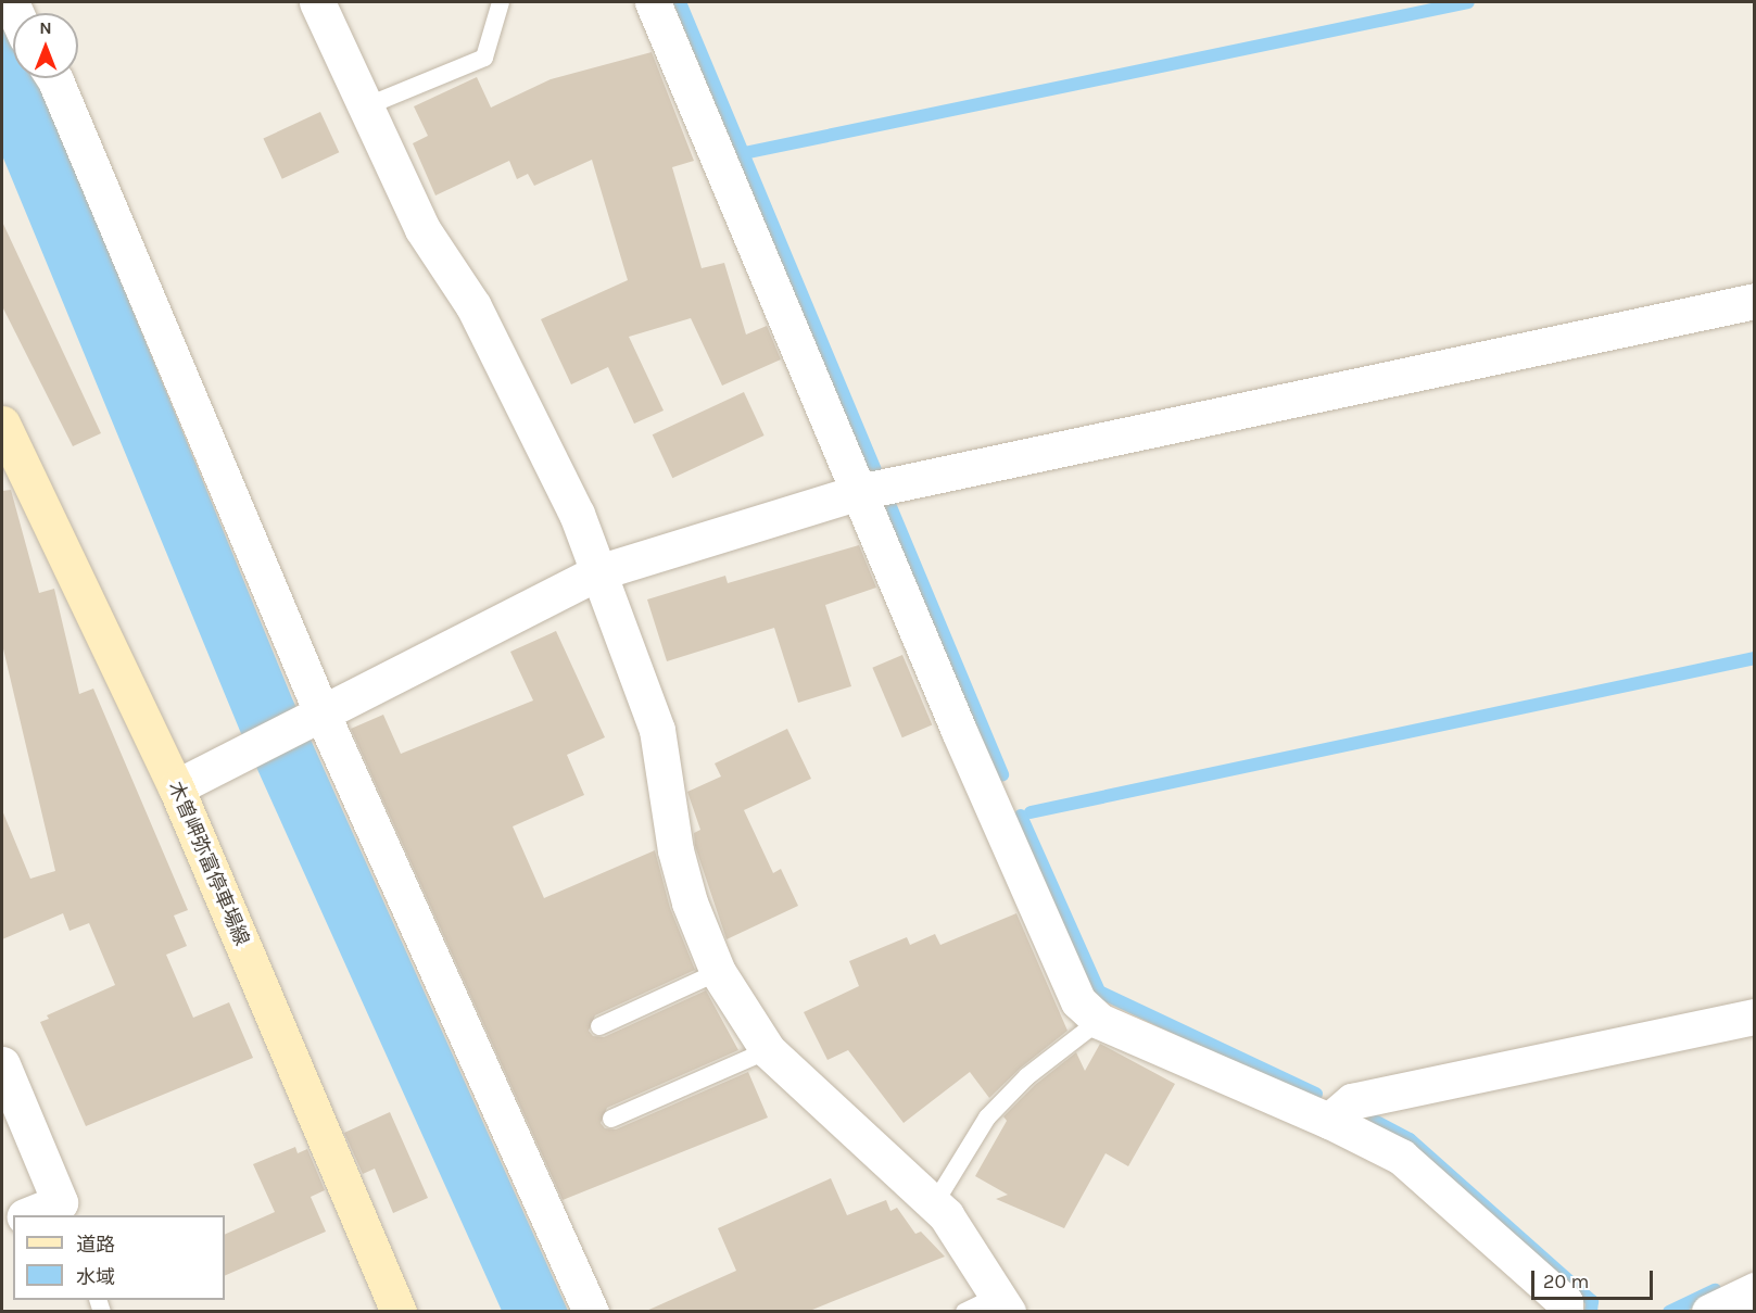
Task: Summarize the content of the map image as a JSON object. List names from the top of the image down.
{
  "streets": {
    "main road": ["木曽岬弥富停車場線"]
  },
  "legend": ["道路", "水域"],
  "scale_bar": "20 m",
  "north": "top"
}
